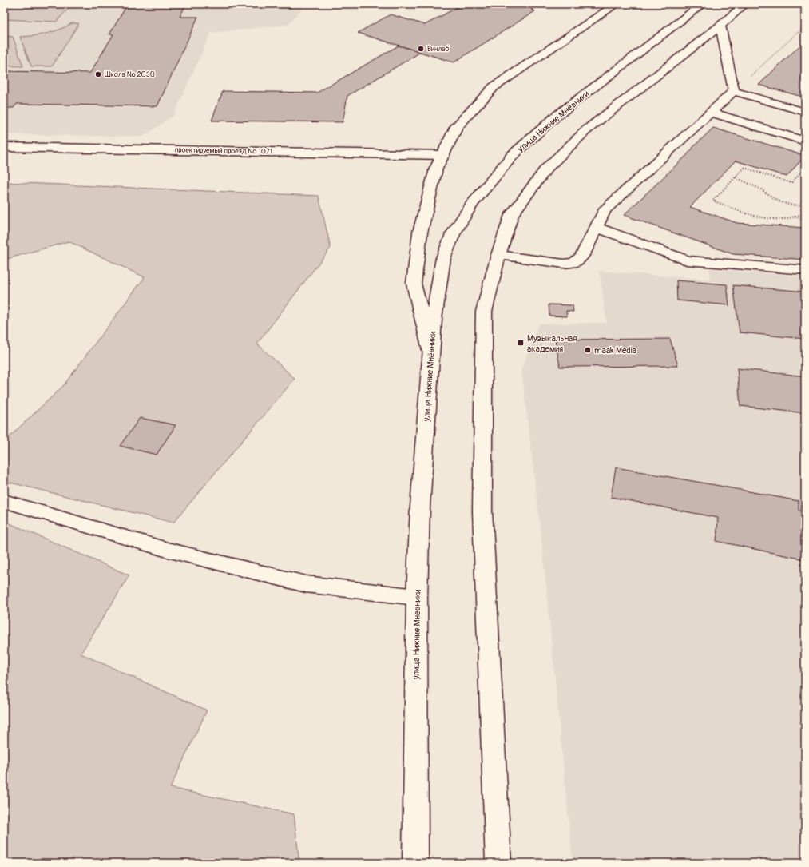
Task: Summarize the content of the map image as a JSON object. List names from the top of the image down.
{
  "streets": {
    "main road": ["улица Нижние Мнёвники", "проектируемый проезд № 1071"]
  },
  "places": {
    "other": ["Винлаб", "Школа № 2030", "maak Media"],
    "transit": ["Музыкальная академия"]
  }
}
